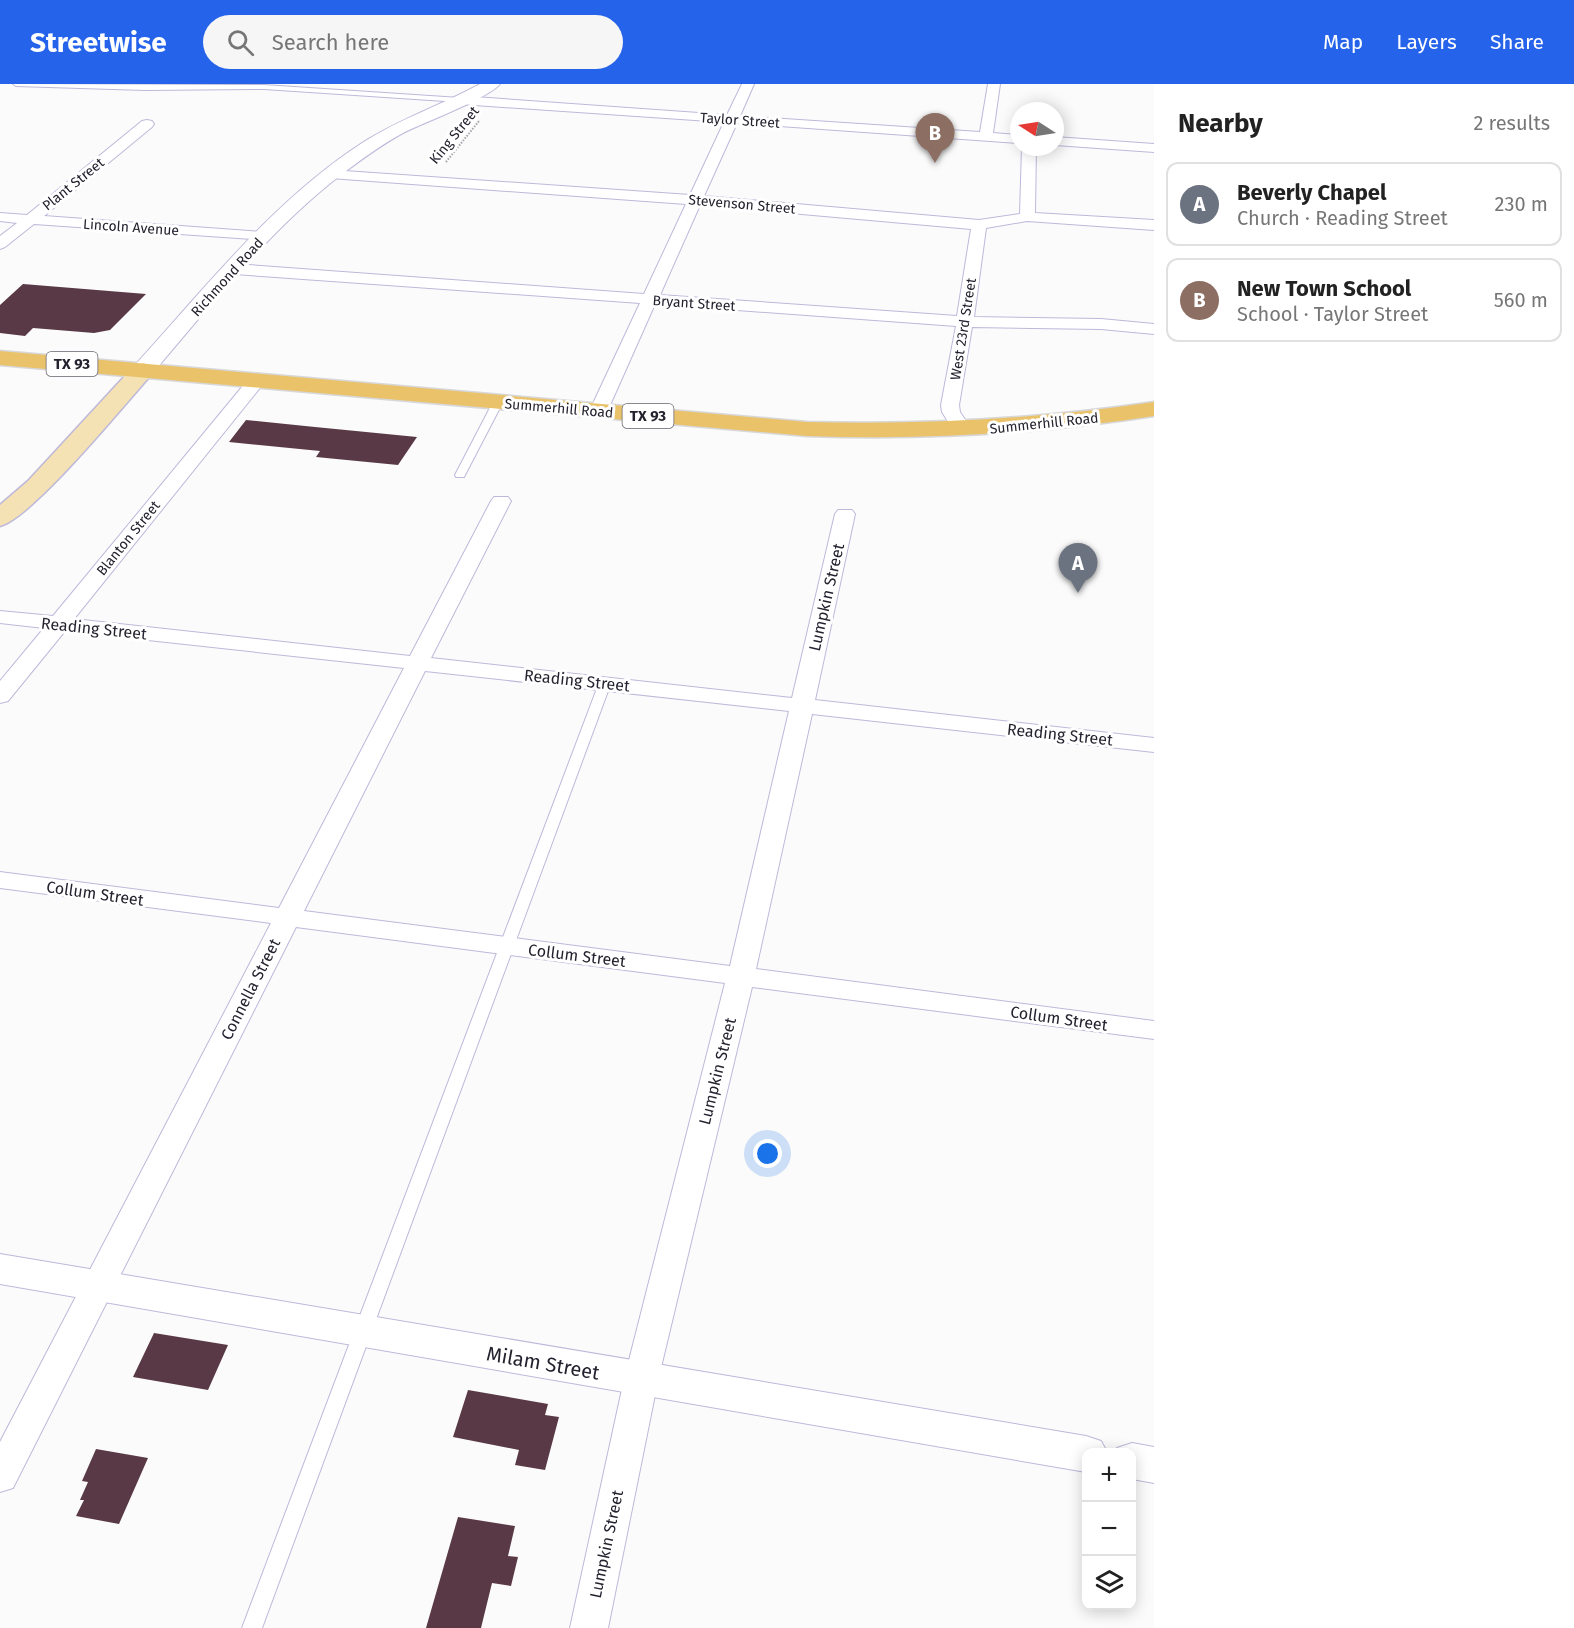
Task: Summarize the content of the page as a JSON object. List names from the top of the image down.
{
  "streets": {
    "main road": ["Richmond Road", "TX 93", "Summerhill Road"],
    "street": [
      "Taylor Street",
      "Plant Street",
      "Stevenson Street",
      "Lincoln Avenue",
      "Bryant Street",
      "West 23rd Street",
      "Blanton Street",
      "Lumpkin Street",
      "Reading Street",
      "Collum Street",
      "Connella Street",
      "Milam Street"
    ],
    "path": ["King Street"]
  },
  "crossings": [
    ["Taylor Street", "King Street"],
    ["Taylor Street", "Richmond Road"],
    ["King Street", "Stevenson Street"],
    ["Plant Street", "Lincoln Avenue"],
    ["Stevenson Street", "Richmond Road"],
    ["Stevenson Street", "West 23rd Street"],
    ["Lincoln Avenue", "Richmond Road"],
    ["Richmond Road", "Bryant Street"],
    ["Richmond Road", "Summerhill Road"],
    ["Bryant Street", "West 23rd Street"],
    ["West 23rd Street", "Summerhill Road"],
    ["Summerhill Road", "Blanton Street"],
    ["Blanton Street", "Reading Street"],
    ["Lumpkin Street", "Reading Street"],
    ["Lumpkin Street", "Collum Street"],
    ["Lumpkin Street", "Milam Street"],
    ["Reading Street", "Connella Street"],
    ["Collum Street", "Connella Street"],
    ["Connella Street", "Milam Street"]
  ],
  "north": "left",
  "page": {
    "header": "Streetwise",
    "search": "Search here",
    "nav": ["Map", "Layers", "Share"],
    "heading": ["Nearby", "2 results"],
    "pins": ["B", "A"],
    "list": [
      {
        "mark": "A",
        "name": "Beverly Chapel",
        "note": "Church · Reading Street",
        "value": "230 m"
      },
      {
        "mark": "B",
        "name": "New Town School",
        "note": "School · Taylor Street",
        "value": "560 m"
      }
    ],
    "map_buttons": ["+", "−"]
  }
}
